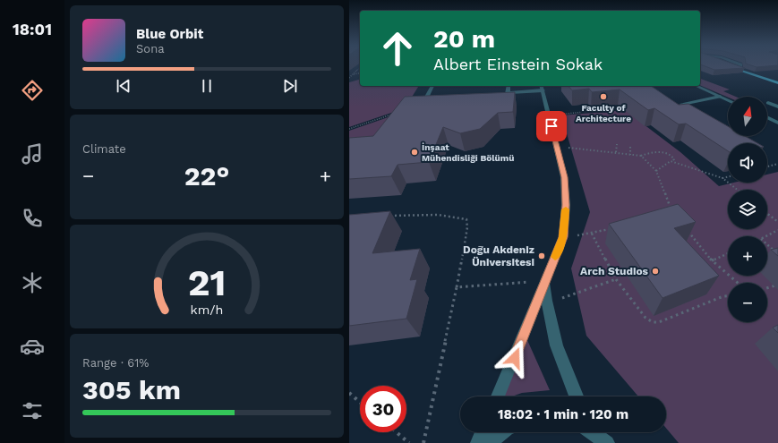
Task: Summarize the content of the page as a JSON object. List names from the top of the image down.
{
  "places": [
    "Faculty of Architecture",
    "İnşaat Mühendisliği Bölümü",
    "Doğu Akdeniz Üniversitesi",
    "Arch Studios"
  ],
  "north": "top",
  "page": {
    "tabs": "18:01",
    "turn": ["20 m", "Albert Einstein Sokak"],
    "song": ["Blue Orbit", "Sona"],
    "map_buttons": ["+", "−"],
    "tile": [
      "Climate",
      ["Range · 61%", "305 km"]
    ],
    "heat": ["−", "22°", "+"],
    "limit": "30",
    "trip": "18:02 · 1 min · 120 m",
    "gauge": ["21", "km/h"]
  }
}
